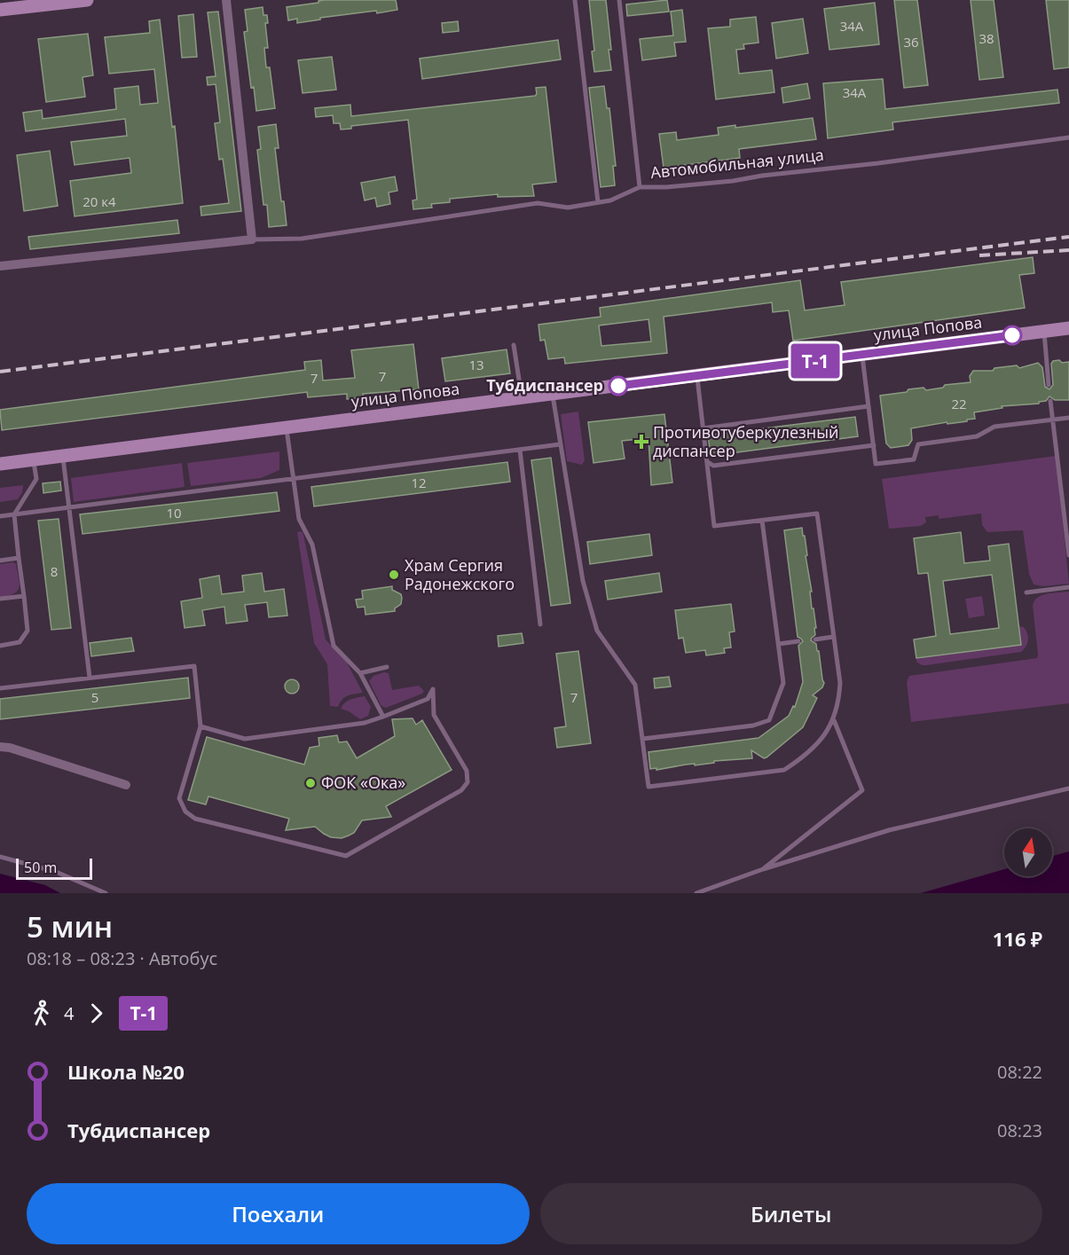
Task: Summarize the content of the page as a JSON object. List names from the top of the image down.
{
  "streets": {
    "street": ["улица Попова"],
    "lane": ["Автомобильная улица"]
  },
  "places": {
    "other": ["Тубдиспансер", "Храм Сергия Радонежского", "ФОК «Ока»"],
    "health": ["Противотуберкулезный диспансер"]
  },
  "lines": ["bus line Т-1"],
  "house_numbers": [
    "34А",
    "38",
    "36",
    "34А",
    "20 к4",
    "13",
    "7",
    "7",
    "22",
    "12",
    "10",
    "8",
    "5",
    "7"
  ],
  "scale_bar": "50 m",
  "north": "top",
  "page": {
    "on_map": "Т-1",
    "scale": "50 m",
    "heading": ["5 мин", "08:18 – 08:23 · Автобус", "116 ₽"],
    "legs": ["4", "Т-1"],
    "list": [
      {
        "name": "Школа №20",
        "value": "08:22"
      },
      {
        "name": "Тубдиспансер",
        "value": "08:23"
      }
    ],
    "buttons": ["Поехали", "Билеты"]
  }
}
